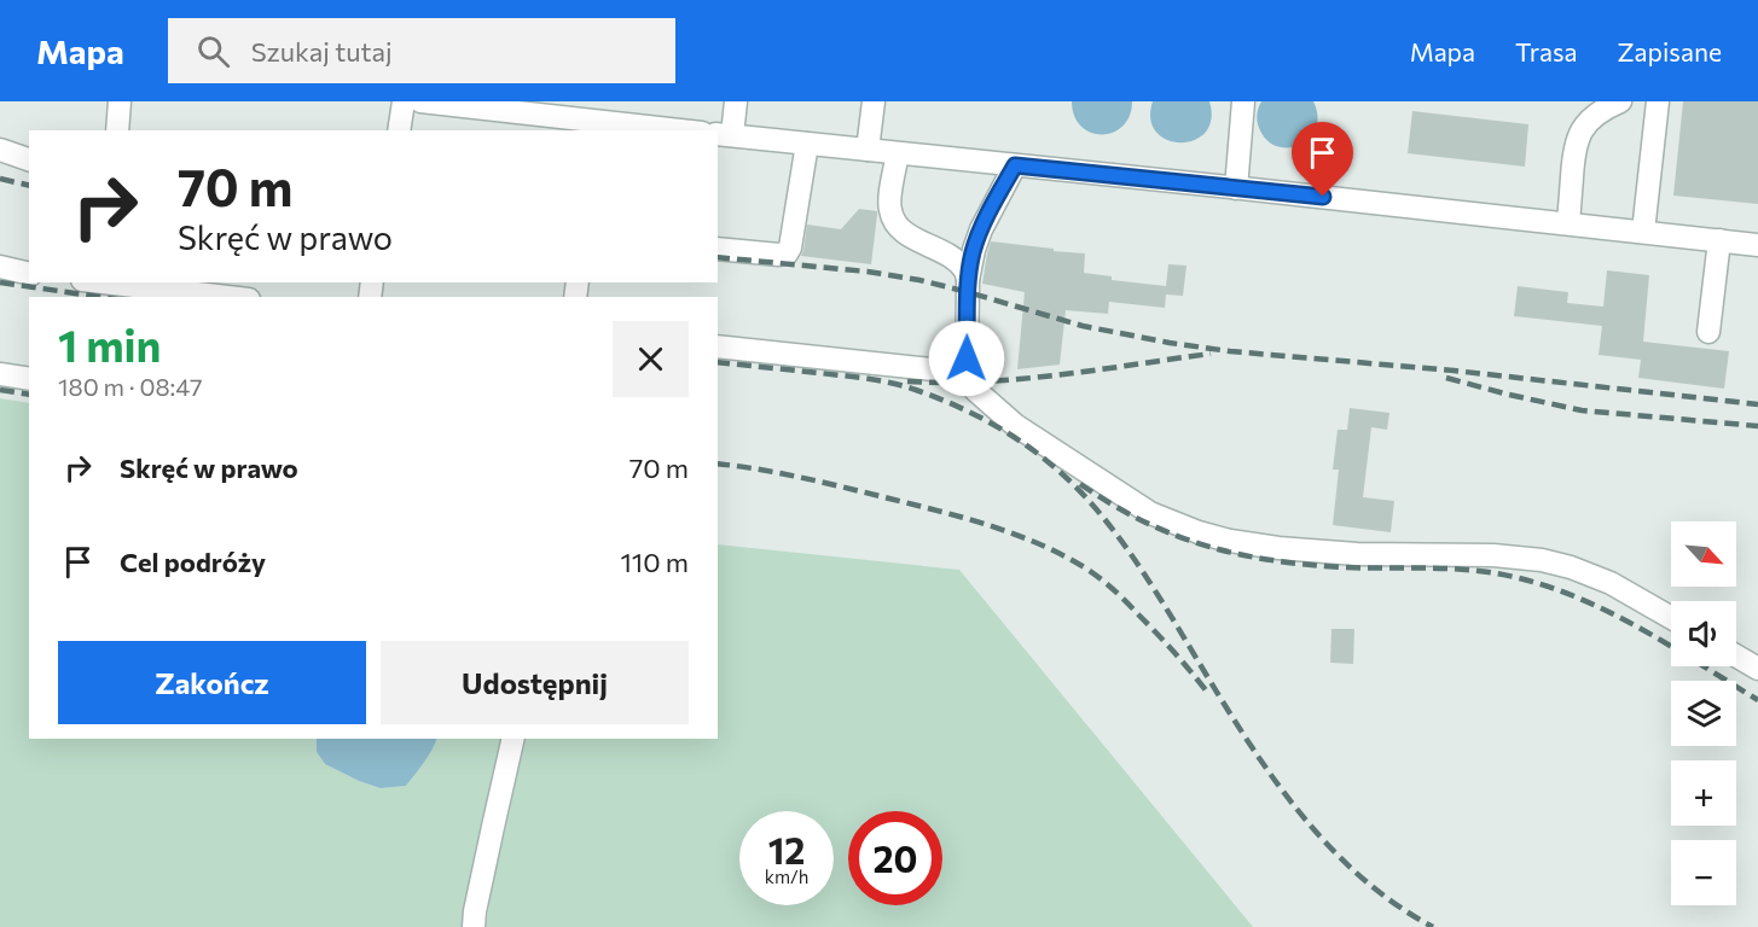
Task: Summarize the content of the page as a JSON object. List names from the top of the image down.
{
  "north": "bottom right",
  "page": {
    "header": "Mapa",
    "search": "Szukaj tutaj",
    "nav": ["Mapa", "Trasa", "Zapisane"],
    "turn": ["70 m", "Skręć w prawo"],
    "heading": ["1 min", "180 m · 08:47"],
    "list": [
      {
        "name": "Skręć w prawo",
        "value": "70 m"
      },
      {
        "name": "Cel podróży",
        "value": "110 m"
      }
    ],
    "map_buttons": ["+", "−"],
    "buttons": ["Zakończ", "Udostępnij"],
    "speed": "12 km/h",
    "limit": "20"
  }
}
